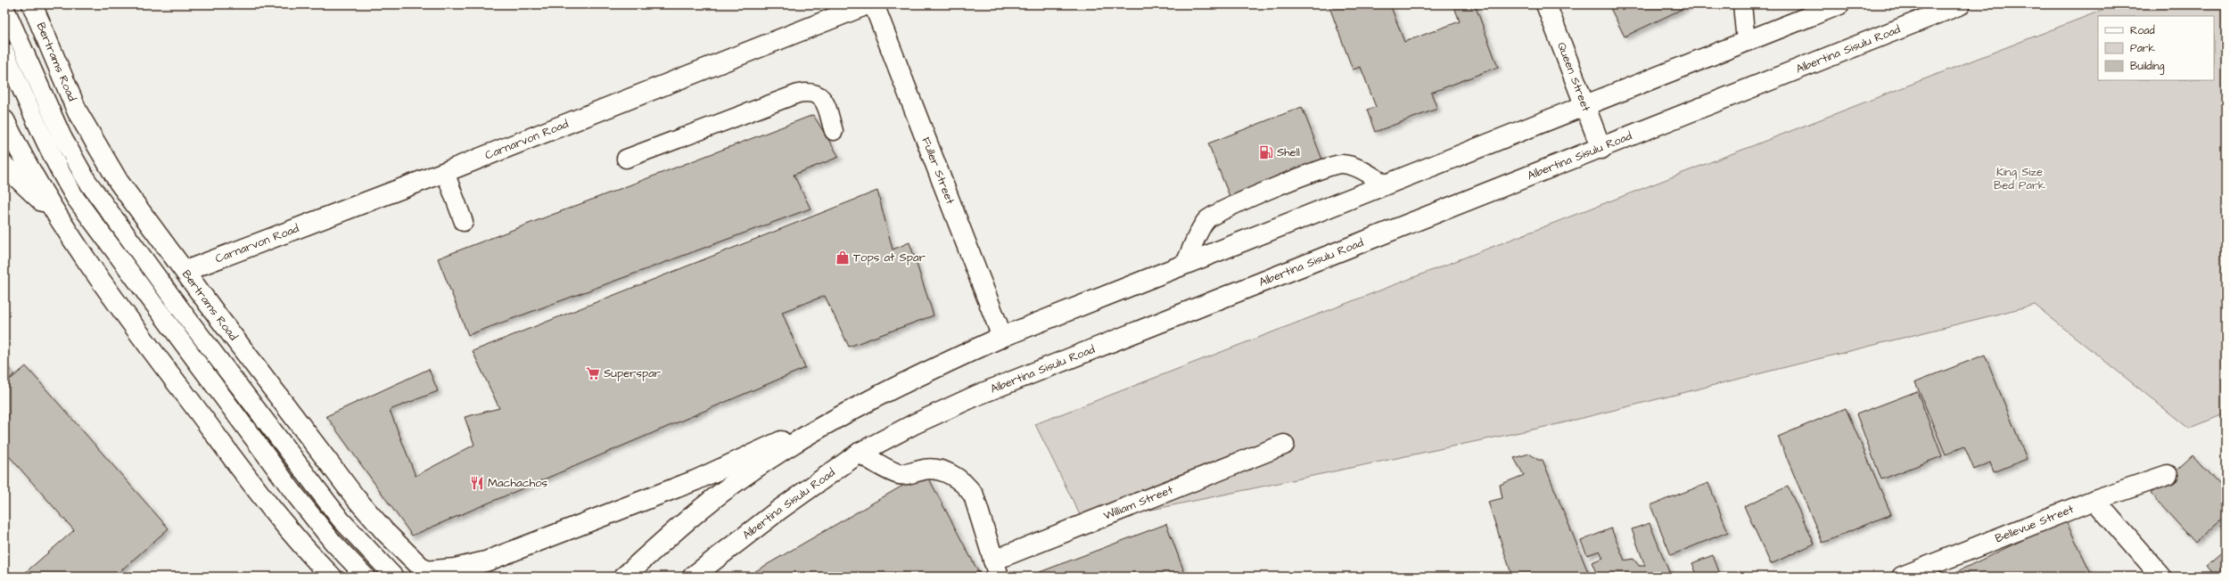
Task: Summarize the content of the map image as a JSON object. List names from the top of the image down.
{
  "streets": {
    "main road": [
      "Albertina Sisulu Road",
      "Bertrams Road",
      "Queen Street",
      "Carnarvon Road",
      "Fuller Street",
      "William Street",
      "Bellevue Street"
    ]
  },
  "crossings": [
    ["Albertina Sisulu Road", "Queen Street"],
    ["Bertrams Road", "Carnarvon Road"]
  ],
  "parks": ["King Size Bed Park"],
  "places": {
    "fuel station": ["Shell"],
    "shop": ["Tops at Spar"],
    "supermarket": ["Superspar"],
    "restaurant": ["Machachos"]
  },
  "legend": ["Road", "Park", "Building"]
}
